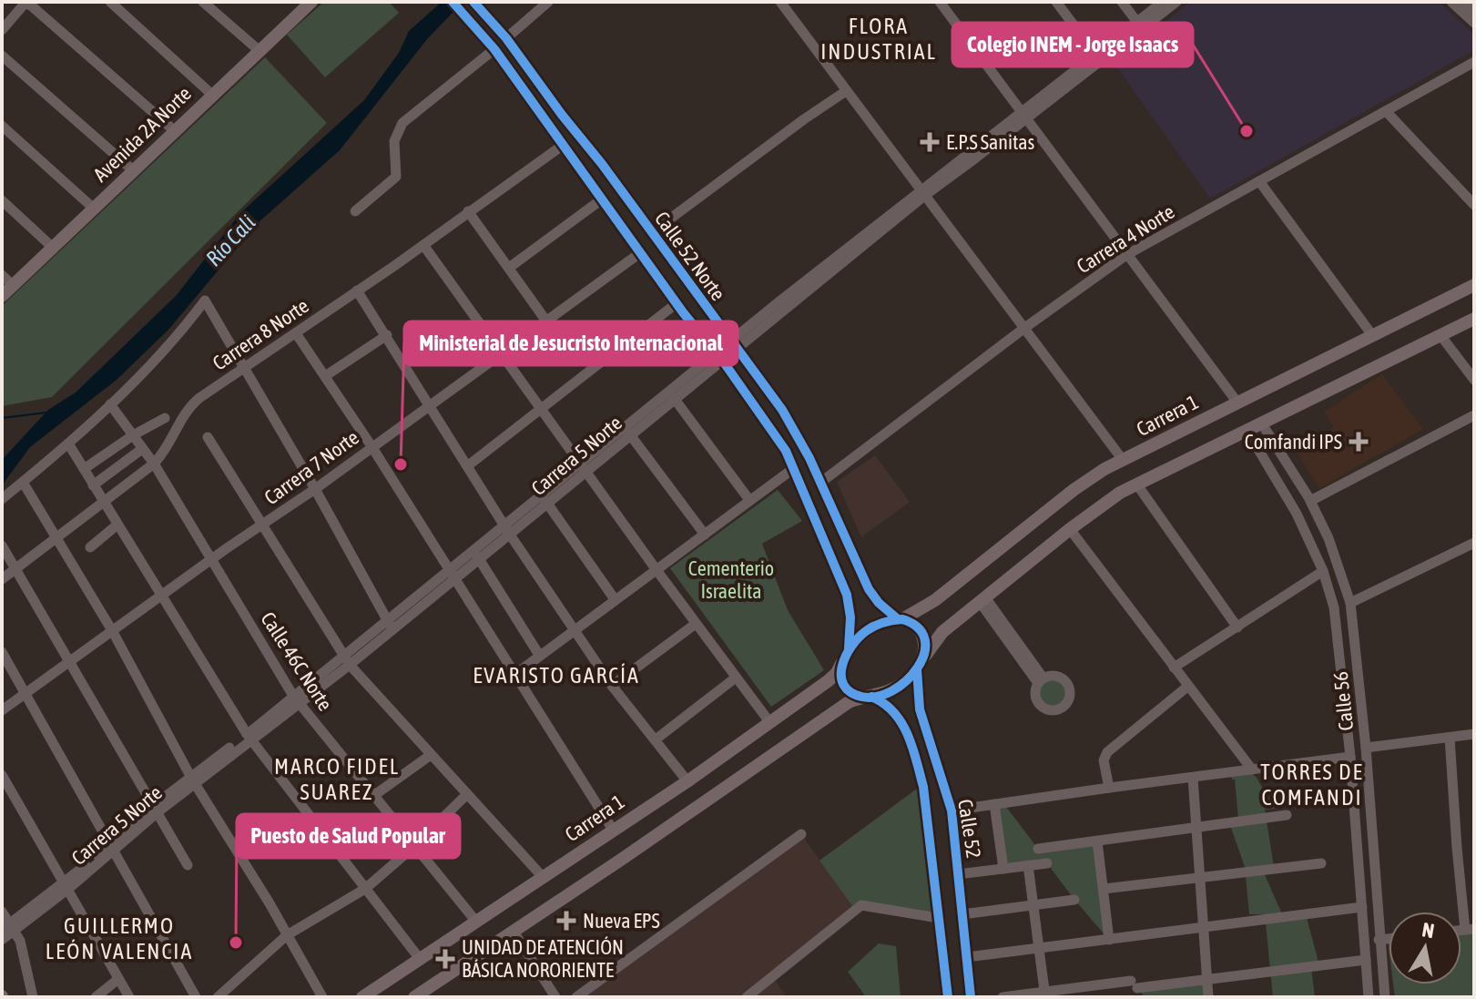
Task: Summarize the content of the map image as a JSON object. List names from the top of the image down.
{
  "streets": {
    "main road": [
      "Avenida 2A Norte",
      "Calle 52 Norte",
      "Carrera 1",
      "Calle 52"
    ],
    "street": [
      "Carrera 4 Norte",
      "Carrera 8 Norte",
      "Carrera 5 Norte",
      "Carrera 7 Norte",
      "Calle 46C Norte",
      "Calle 56"
    ]
  },
  "crossings": [
    ["Carrera 4 Norte", "Calle 52 Norte"],
    ["Calle 52 Norte", "Carrera 8 Norte"],
    ["Calle 52 Norte", "Carrera 1"],
    ["Calle 52 Norte", "Carrera 5 Norte"],
    ["Calle 52 Norte", "Carrera 7 Norte"],
    ["Calle 52 Norte", "Calle 52"],
    ["Carrera 8 Norte", "Calle 46C Norte"],
    ["Carrera 1", "Calle 46C Norte"],
    ["Carrera 1", "Calle 52"],
    ["Carrera 5 Norte", "Calle 46C Norte"],
    ["Carrera 7 Norte", "Calle 46C Norte"]
  ],
  "districts": [
    "FLORA INDUSTRIAL",
    "EVARISTO GARCÍA",
    "MARCO FIDEL SUAREZ",
    "TORRES DE COMFANDI",
    "GUILLERMO LEÓN VALENCIA"
  ],
  "water": ["Río Cali"],
  "parks": ["Cementerio Israelita"],
  "places": {
    "other": ["Colegio INEM - Jorge Isaacs", "Ministerial de Jesucristo Internacional", "Puesto de Salud Popular"],
    "health": [
      "E.P.S Sanitas",
      "Comfandi IPS",
      "Nueva EPS",
      "UNIDAD DE ATENCIÓN BÁSICA NORORIENTE"
    ]
  },
  "north": "top"
}
